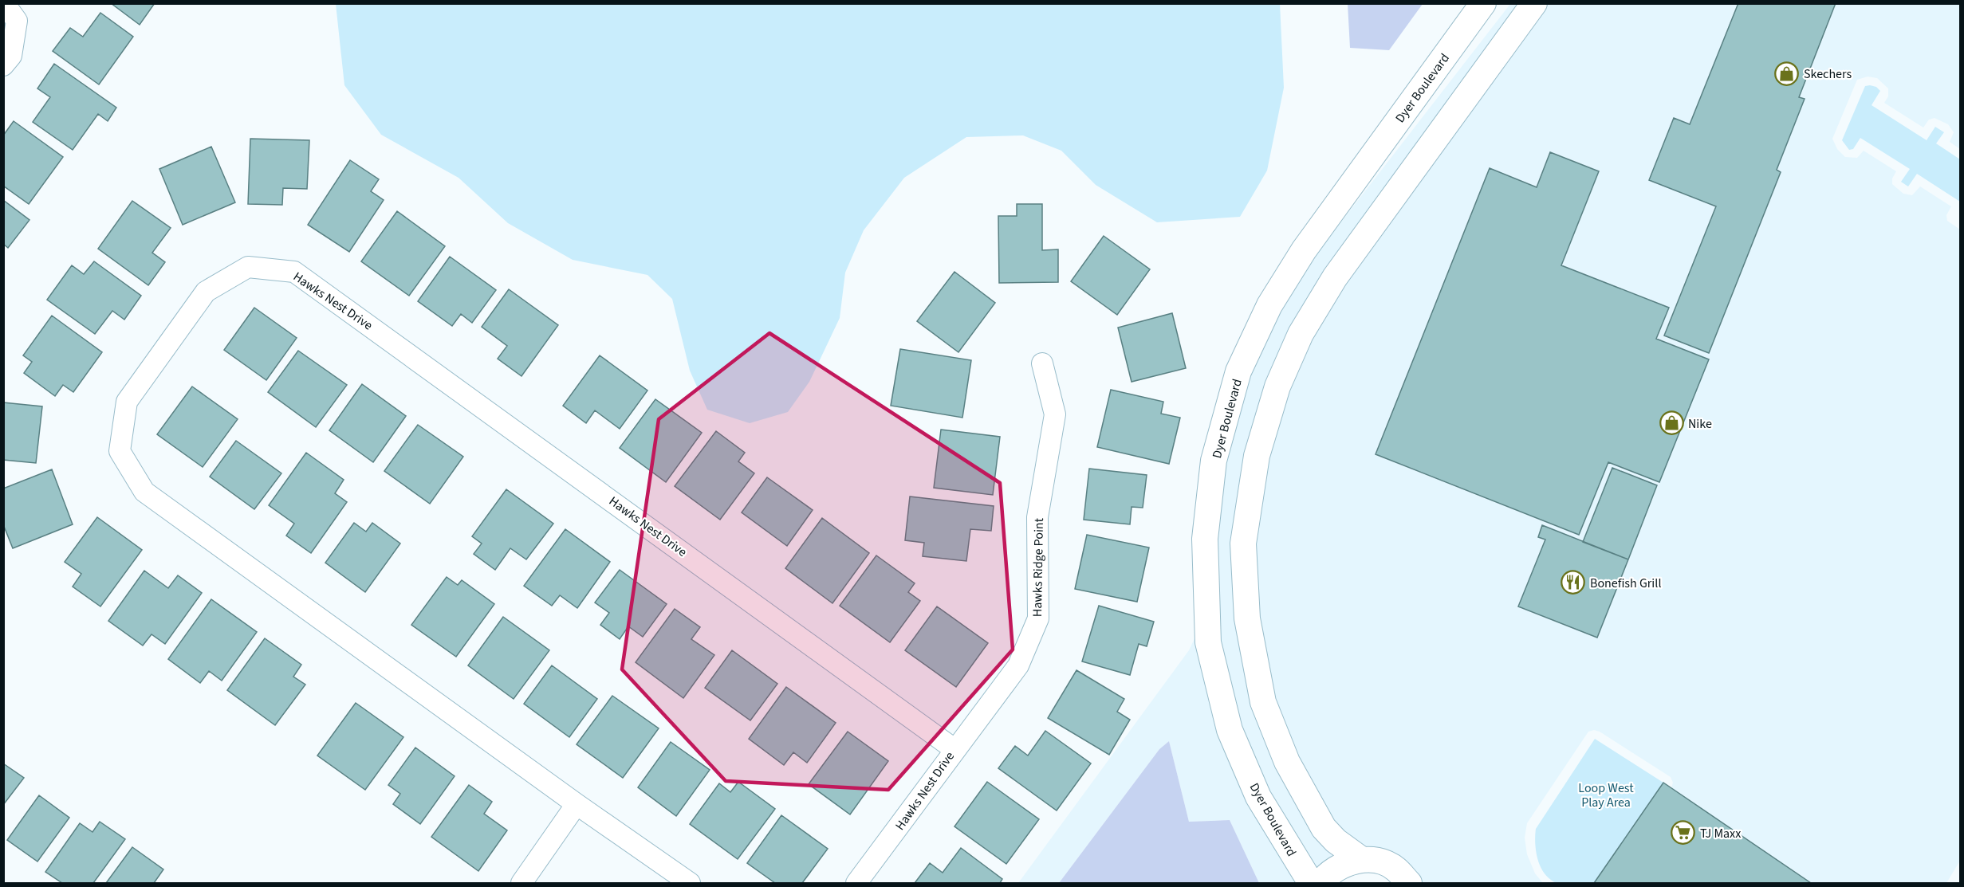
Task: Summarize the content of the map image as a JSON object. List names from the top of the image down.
{
  "streets": {
    "street": ["Dyer Boulevard", "Hawks Nest Drive", "Hawks Ridge Point"]
  },
  "crossings": [
    ["Hawks Nest Drive", "Hawks Ridge Point"]
  ],
  "parks": ["Loop West Play Area"],
  "places": {
    "shop": ["Skechers", "Nike"],
    "restaurant": ["Bonefish Grill"],
    "supermarket": ["TJ Maxx"]
  }
}
